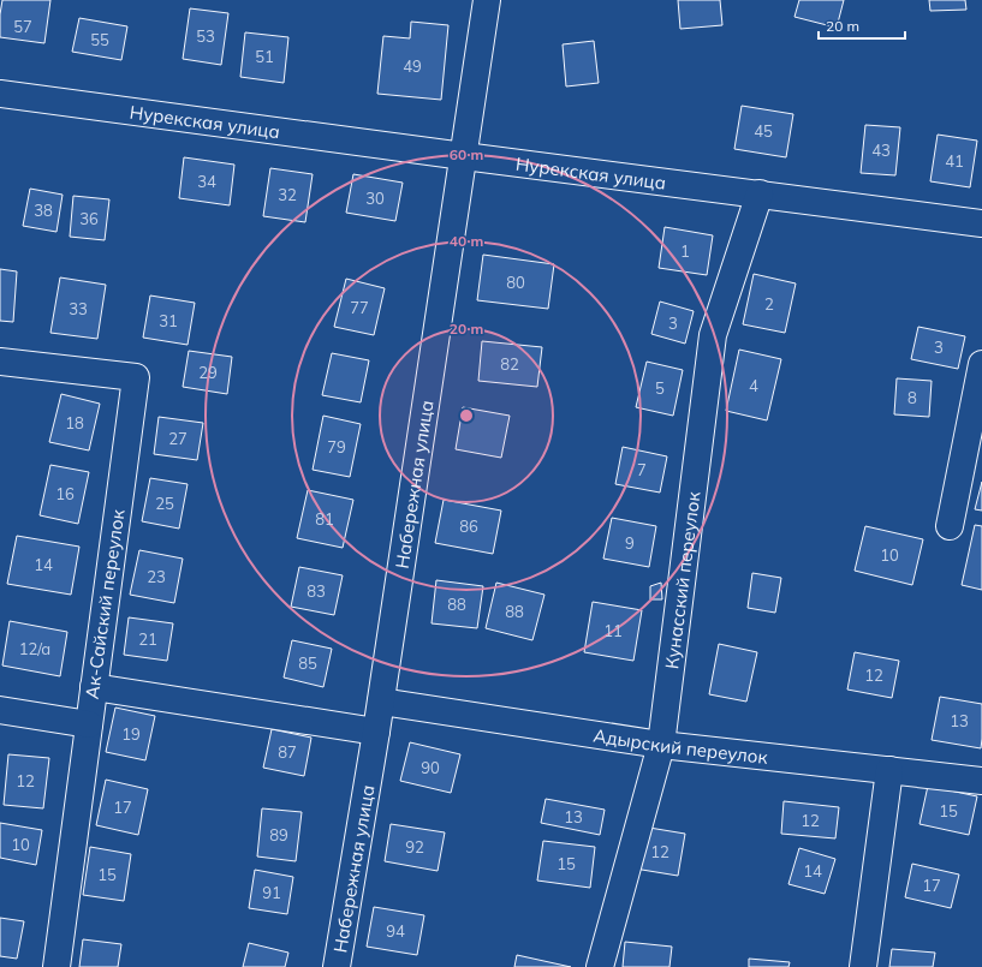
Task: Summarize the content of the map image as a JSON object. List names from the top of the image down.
{
  "streets": {
    "street": [
      "Нурекская улица",
      "Набережная улица",
      "Кунасский переулок",
      "Ак-Сайский переулок",
      "Адырский переулок"
    ]
  },
  "crossings": [
    ["Нурекская улица", "Набережная улица"],
    ["Нурекская улица", "Кунасский переулок"],
    ["Набережная улица", "Адырский переулок"],
    ["Кунасский переулок", "Адырский переулок"]
  ],
  "house_numbers": [
    "57",
    "53",
    "55",
    "51",
    "49",
    "45",
    "43",
    "41",
    "34",
    "32",
    "30",
    "38",
    "36",
    "1",
    "80",
    "2",
    "77",
    "33",
    "31",
    "3",
    "3",
    "82",
    "29",
    "4",
    "5",
    "8",
    "18",
    "27",
    "79",
    "7",
    "16",
    "25",
    "81",
    "86",
    "9",
    "10",
    "14",
    "23",
    "83",
    "88",
    "88",
    "11",
    "21",
    "12/а",
    "85",
    "12",
    "13",
    "19",
    "87",
    "90",
    "12",
    "17",
    "15",
    "13",
    "12",
    "89",
    "10",
    "92",
    "12",
    "15",
    "14",
    "15",
    "17",
    "91",
    "94"
  ],
  "scale_bar": "20 m",
  "rings": ["60 m", "40 m", "20 m"]
}
